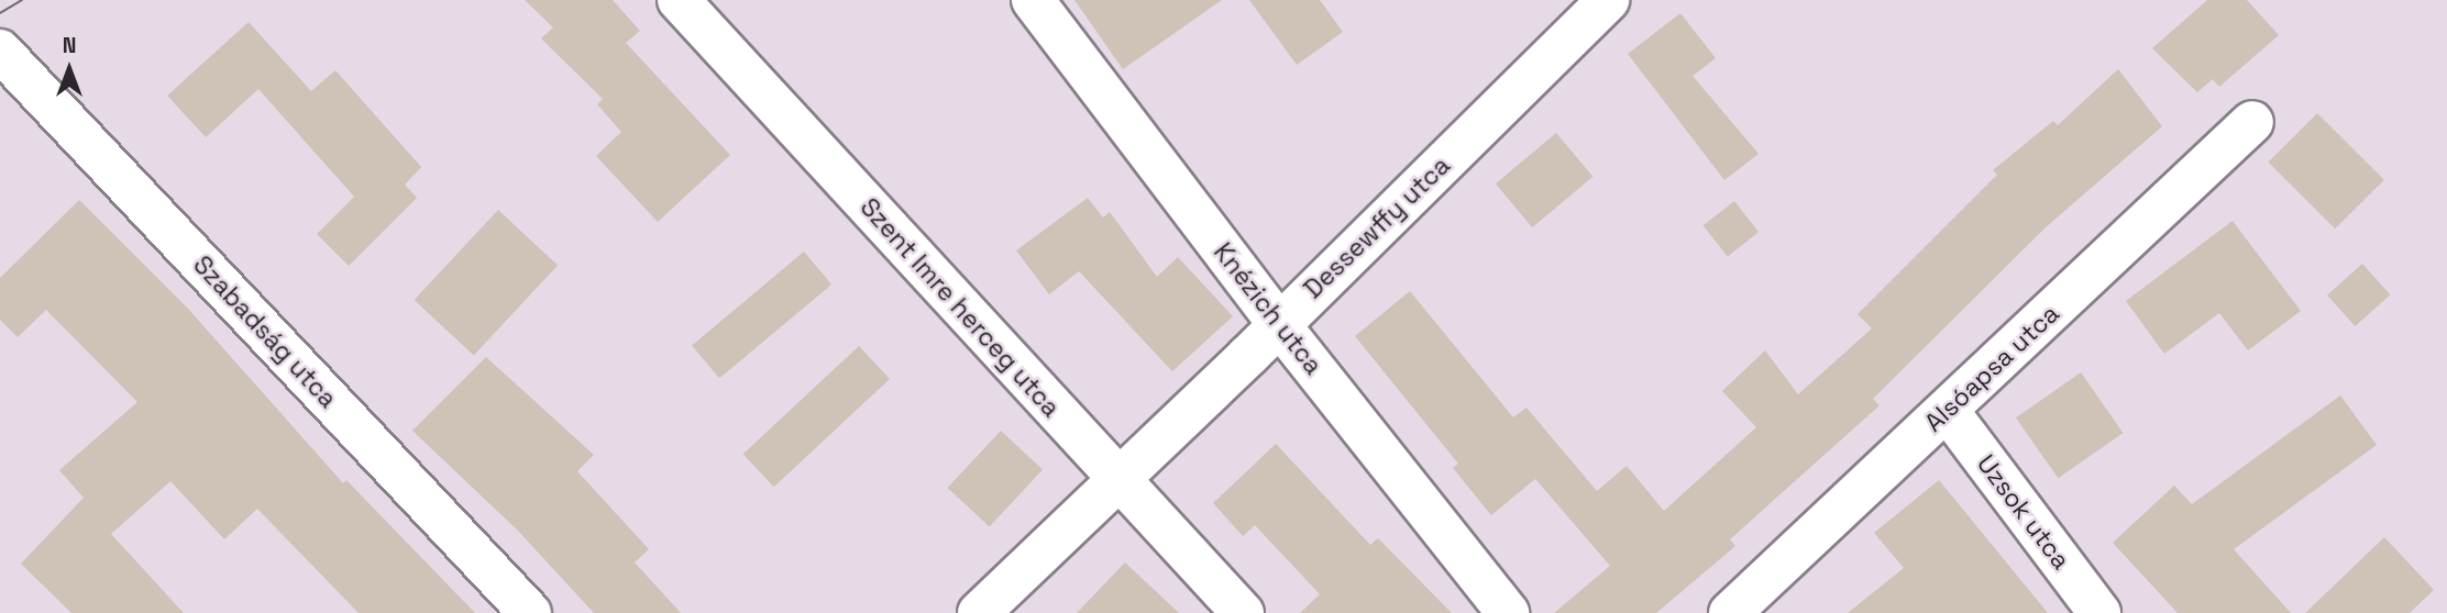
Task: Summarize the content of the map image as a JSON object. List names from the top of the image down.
{
  "streets": {
    "street": [
      "Dessewffy utca",
      "Szent Imre herceg utca",
      "Knézich utca",
      "Szabadság utca",
      "Alsóapsa utca",
      "Uzsok utca"
    ]
  },
  "crossings": [
    ["Dessewffy utca", "Szent Imre herceg utca"],
    ["Dessewffy utca", "Knézich utca"],
    ["Alsóapsa utca", "Uzsok utca"]
  ],
  "north": "top"
}
